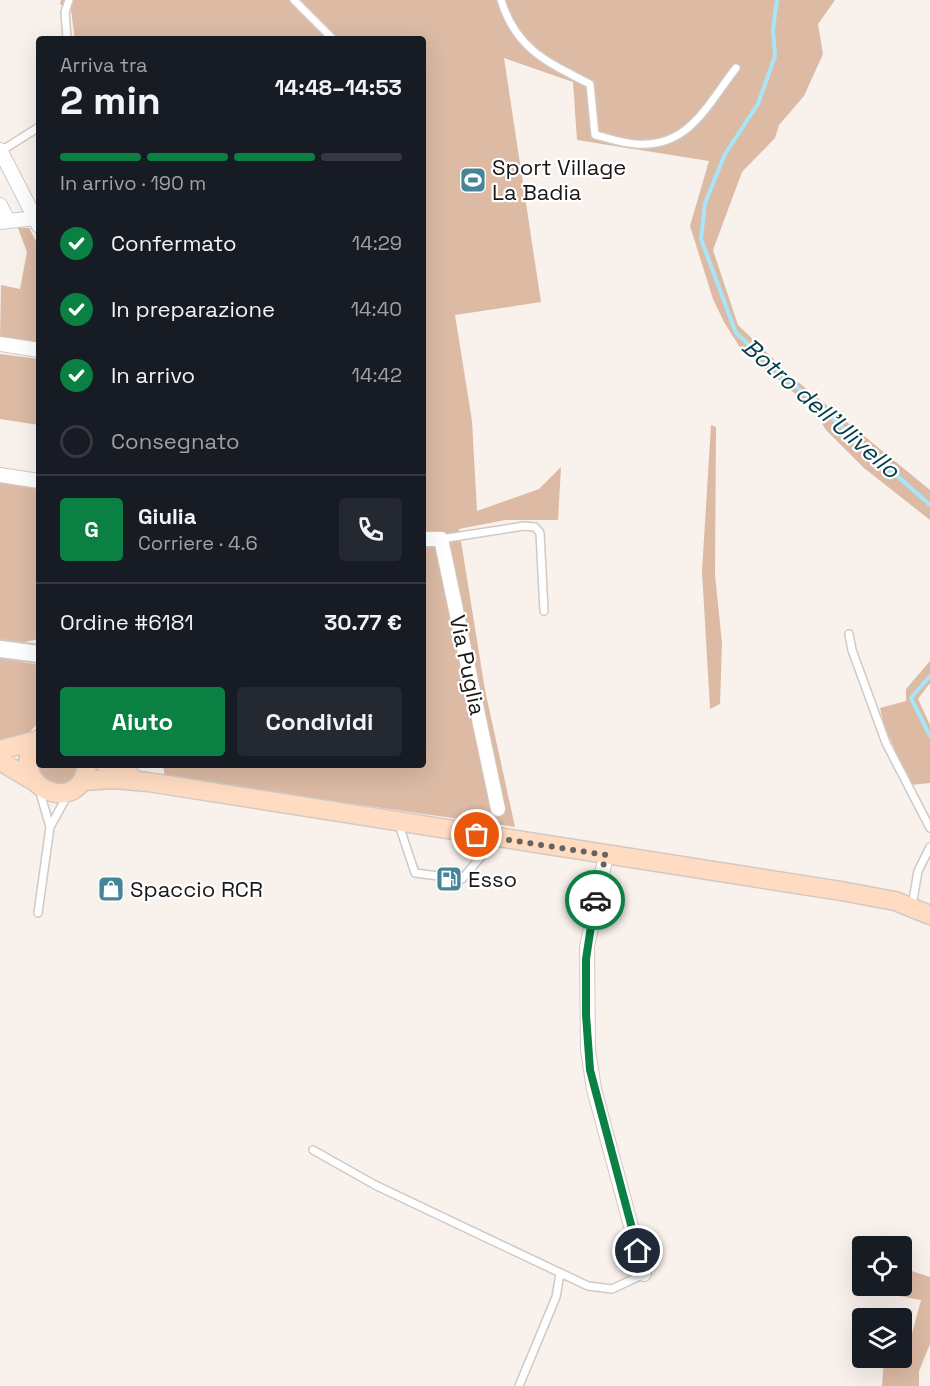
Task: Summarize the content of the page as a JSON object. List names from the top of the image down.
{
  "streets": {
    "street": ["Via Puglia"]
  },
  "water": ["Botro dell'Ulivello"],
  "places": {
    "sports": ["Sport Village La Badia"],
    "fuel station": ["Esso"],
    "shop": ["Spaccio RCR"]
  },
  "page": {
    "heading": ["2 min", "Arriva tra", "14:48–14:53"],
    "panel": [
      "Giulia",
      "Corriere · 4.6",
      "Ordine #6181",
      "30.77 €"
    ],
    "bar": "In arrivo · 190 m",
    "list": [
      ["Confermato", "14:29"],
      ["In preparazione", "14:40"],
      ["In arrivo", "14:42"],
      "Consegnato"
    ],
    "round": "G",
    "buttons": ["Aiuto", "Condividi"]
  }
}
